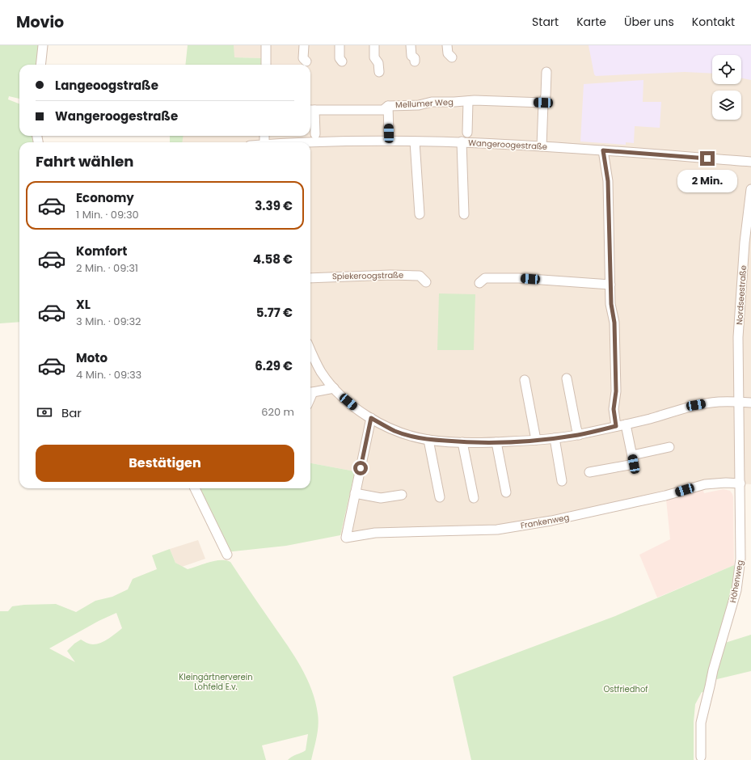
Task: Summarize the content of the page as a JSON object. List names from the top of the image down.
{
  "streets": {
    "street": [
      "Mellumer Weg",
      "Wangeroogestraße",
      "Spiekeroogstraße",
      "Nordseestraße",
      "Frankenweg",
      "Höhenweg"
    ]
  },
  "crossings": [
    ["Nordseestraße", "Höhenweg"],
    ["Frankenweg", "Höhenweg"]
  ],
  "parks": ["Kleingärtnerverein Lohfeld E.v.", "Ostfriedhof"],
  "page": {
    "header": "Movio",
    "nav": [
      "Start",
      "Karte",
      "Über uns",
      "Kontakt"
    ],
    "banner": ["Langeoogstraße", "Wangeroogestraße"],
    "heading": "Fahrt wählen",
    "bubble": "2 Min.",
    "list": [
      {
        "name": "Economy",
        "note": "1 Min. · 09:30",
        "value": "3.39 €"
      },
      {
        "name": "Komfort",
        "note": "2 Min. · 09:31",
        "value": "4.58 €"
      },
      {
        "name": "XL",
        "note": "3 Min. · 09:32",
        "value": "5.77 €"
      },
      {
        "name": "Moto",
        "note": "4 Min. · 09:33",
        "value": "6.29 €"
      }
    ],
    "pay": ["Bar", "620 m"],
    "buttons": "Bestätigen"
  }
}
